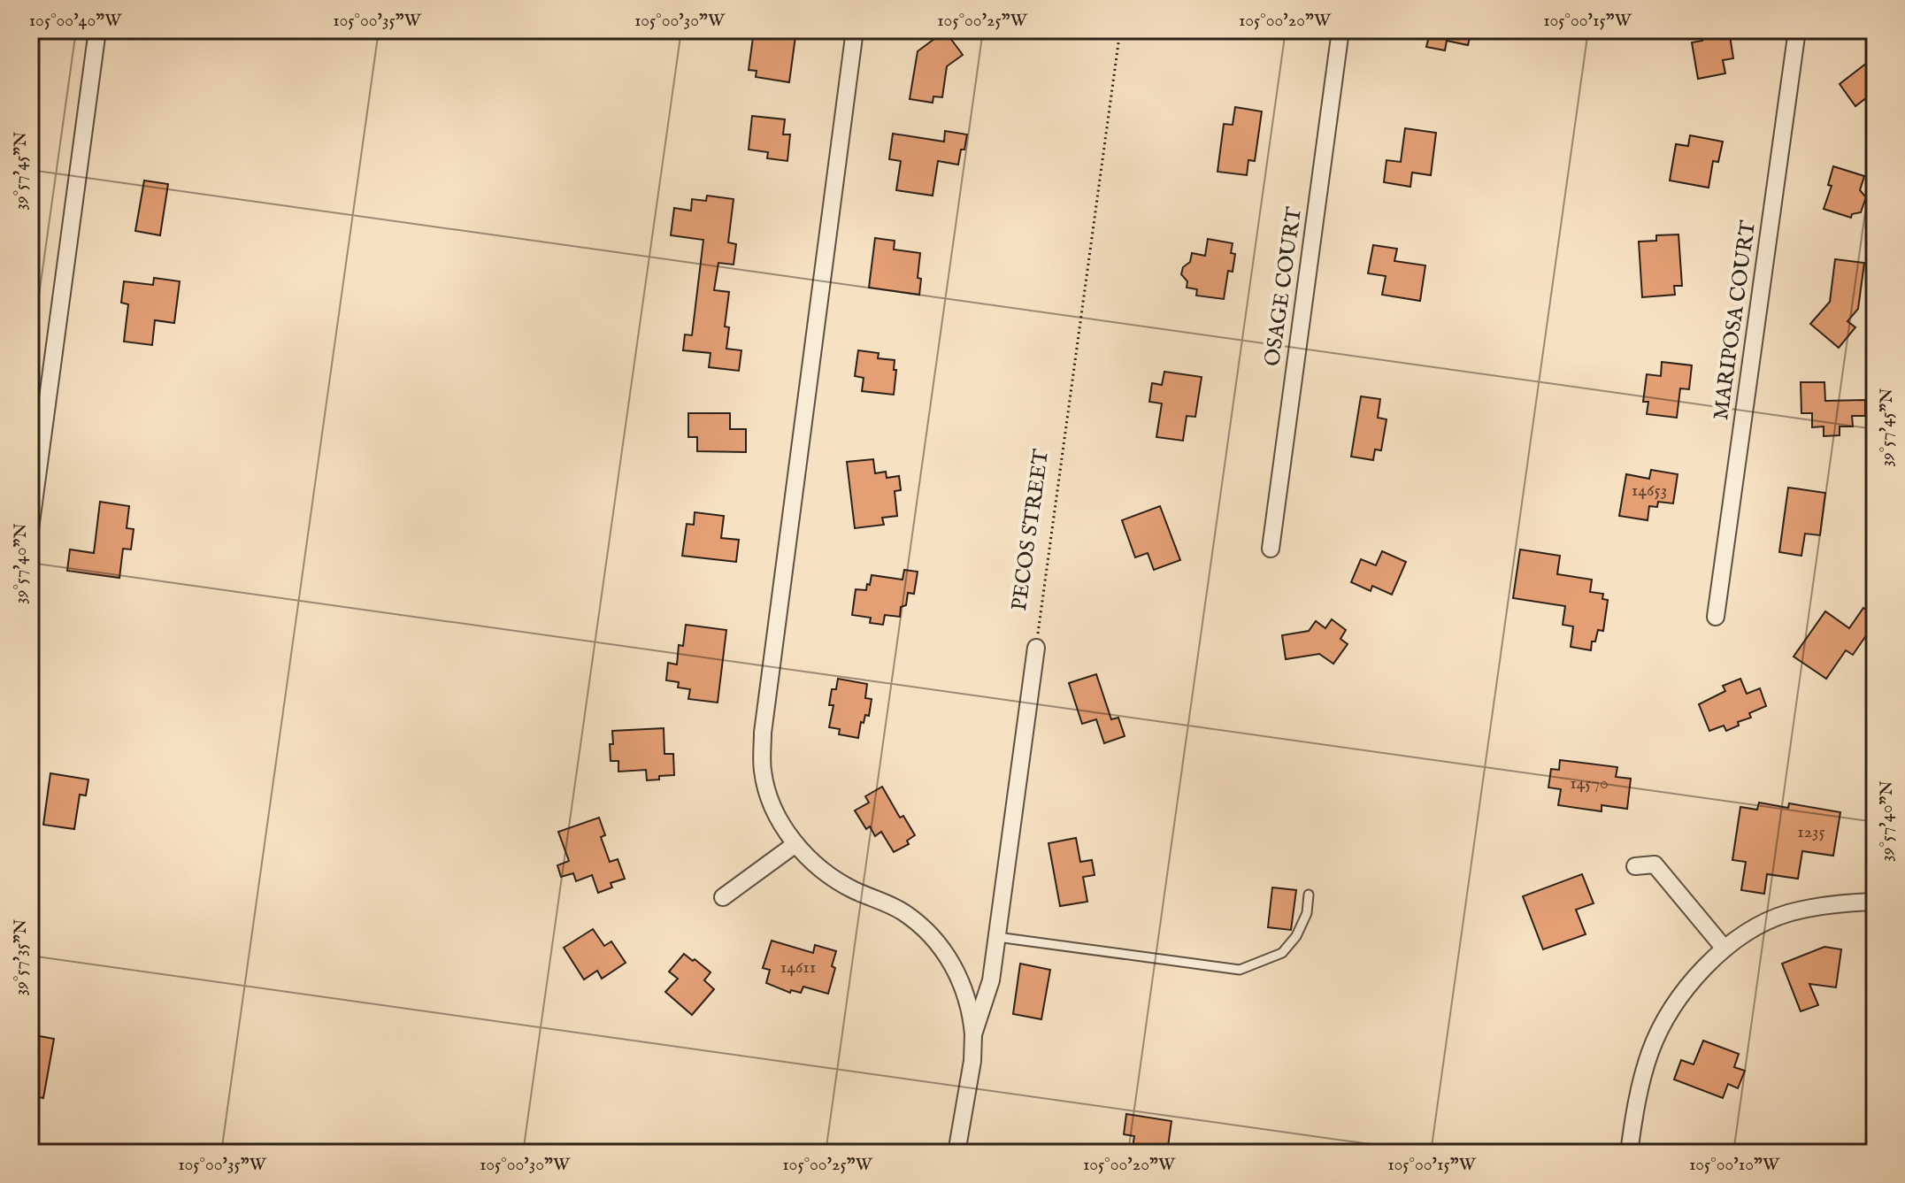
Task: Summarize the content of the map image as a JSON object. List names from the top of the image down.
{
  "streets": {
    "street": ["OSAGE COURT", "MARIPOSA COURT"],
    "path": ["PECOS STREET"]
  },
  "house_numbers": [
    "14653",
    "14570",
    "1235",
    "14611"
  ],
  "coordinates": [
    "105°00'40\"W",
    "105°00'35\"W",
    "105°00'30\"W",
    "105°00'25\"W",
    "105°00'20\"W",
    "105°00'15\"W",
    "39°57'45\"N",
    "39°57'40\"N",
    "39°57'35\"N",
    "105°00'10\"W"
  ]
}
